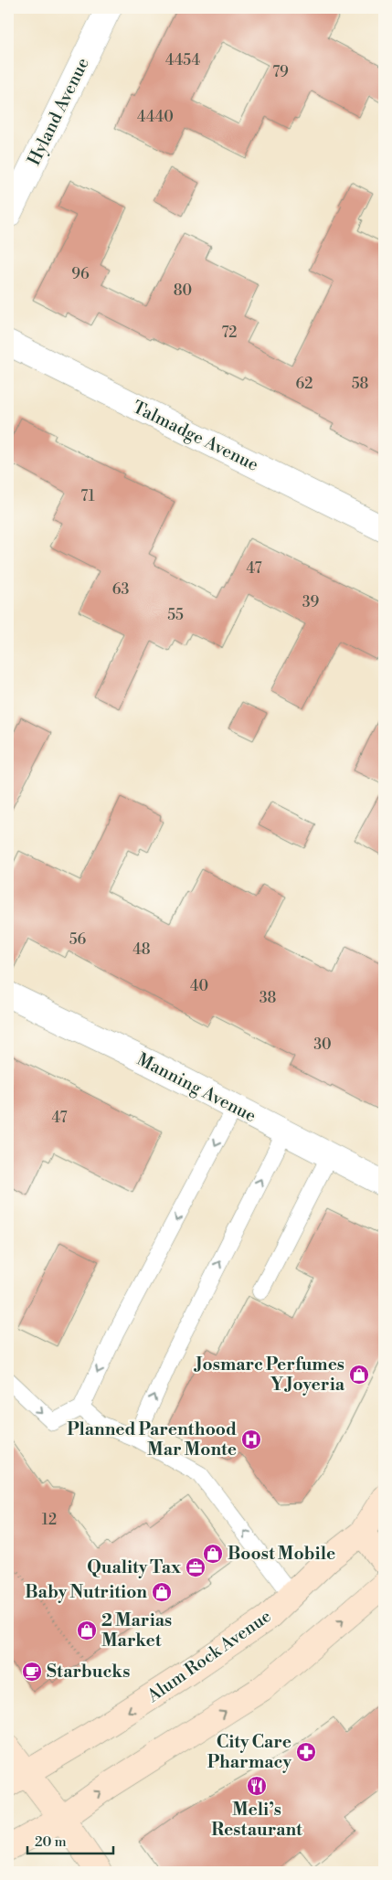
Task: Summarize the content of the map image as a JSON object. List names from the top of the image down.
{
  "streets": {
    "main road": ["Alum Rock Avenue"],
    "street": ["Hyland Avenue", "Talmadge Avenue", "Manning Avenue"]
  },
  "places": {
    "shop": [
      "Josmarc Perfumes Y Joyeria",
      "Boost Mobile",
      "Baby Nutrition",
      "2 Marias Market"
    ],
    "hospital": ["Planned Parenthood Mar Monte"],
    "office": ["Quality Tax"],
    "cafe": ["Starbucks"],
    "pharmacy": ["City Care Pharmacy"],
    "restaurant": ["Meli’s Restaurant"]
  },
  "house_numbers": [
    "4454",
    "79",
    "4440",
    "96",
    "80",
    "72",
    "62",
    "58",
    "71",
    "47",
    "63",
    "39",
    "55",
    "56",
    "48",
    "40",
    "38",
    "30",
    "47",
    "12"
  ],
  "scale_bar": "20 m"
}
